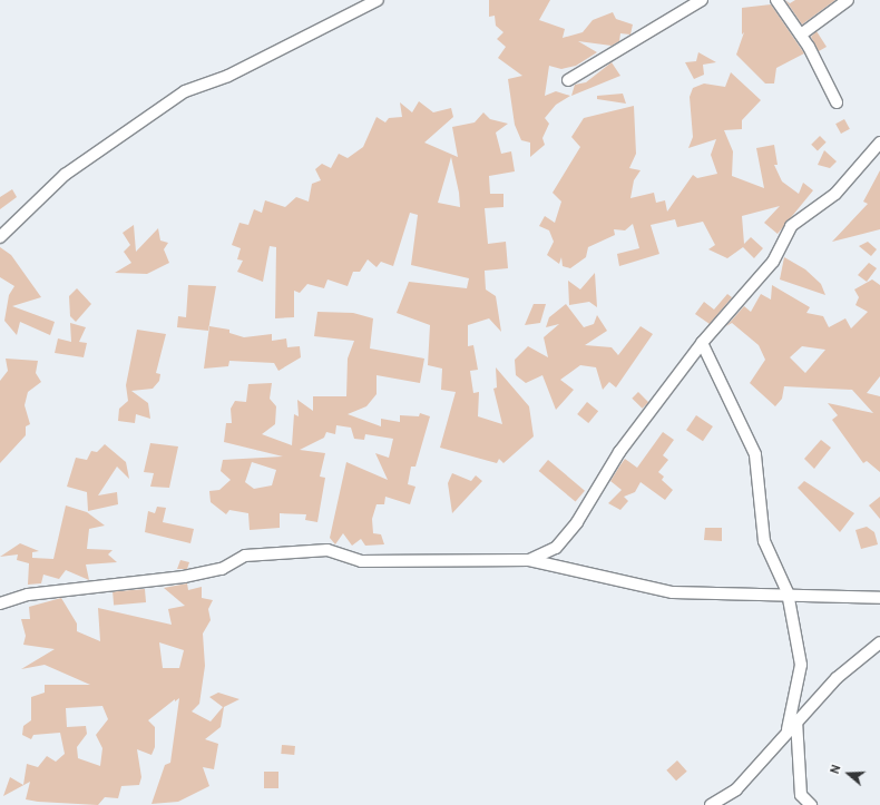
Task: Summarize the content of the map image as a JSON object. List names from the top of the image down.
{
  "north": "left"
}
